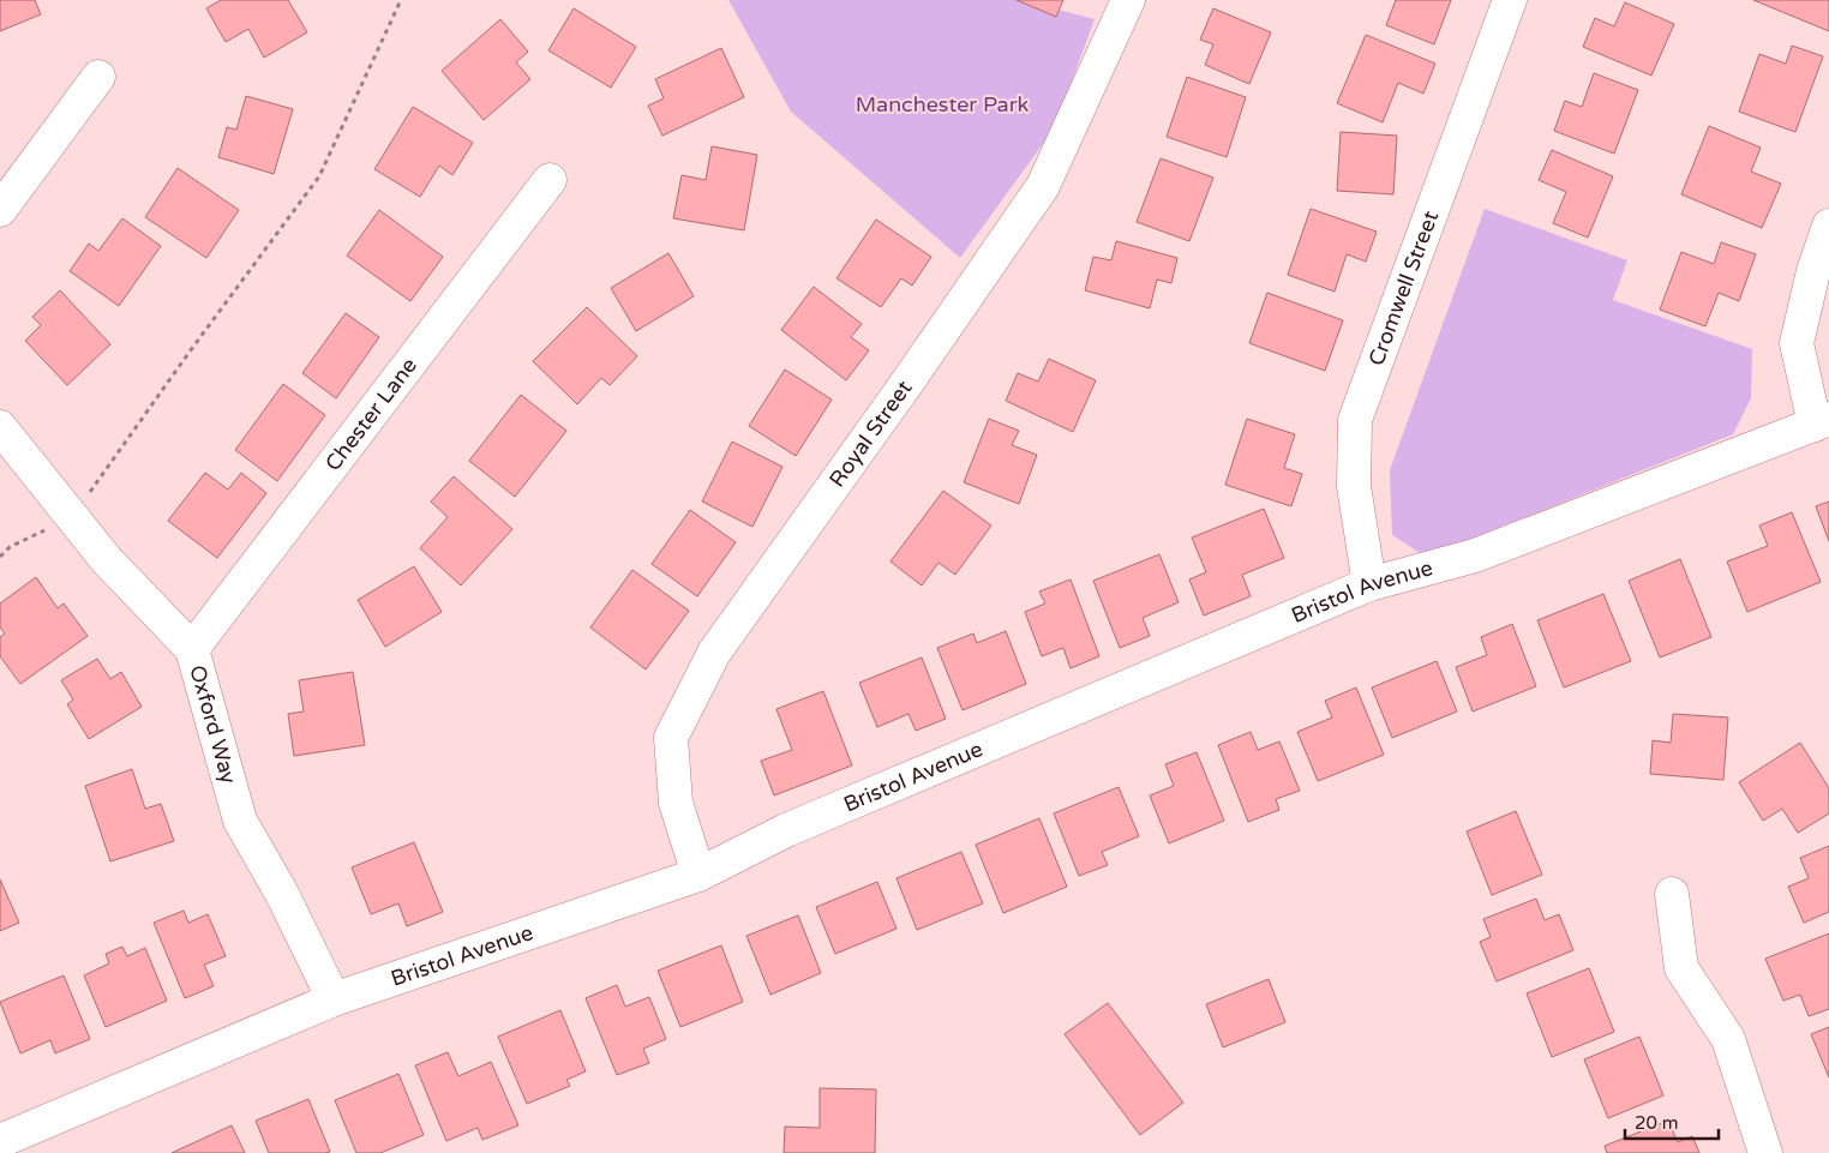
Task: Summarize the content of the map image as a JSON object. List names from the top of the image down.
{
  "streets": {
    "street": [
      "Cromwell Street",
      "Chester Lane",
      "Royal Street",
      "Bristol Avenue",
      "Oxford Way"
    ]
  },
  "crossings": [
    ["Cromwell Street", "Bristol Avenue"],
    ["Chester Lane", "Oxford Way"],
    ["Royal Street", "Bristol Avenue"],
    ["Bristol Avenue", "Oxford Way"]
  ],
  "parks": ["Manchester Park"],
  "scale_bar": "20 m"
}
